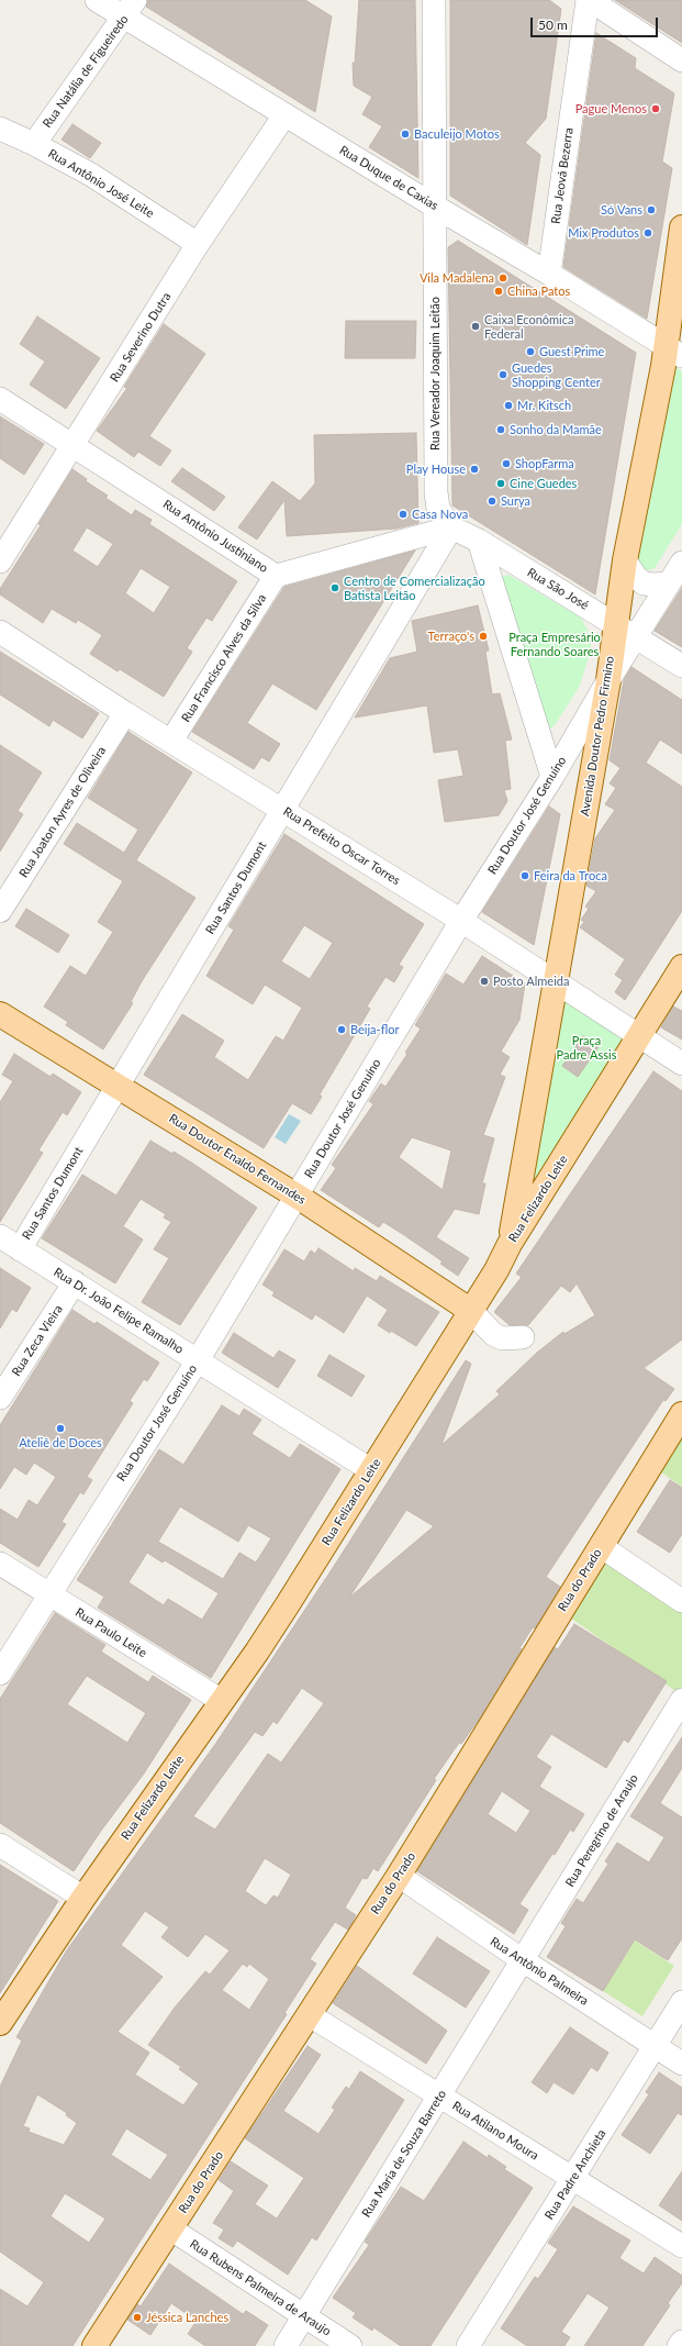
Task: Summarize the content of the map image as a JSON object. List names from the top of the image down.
{
  "streets": {
    "main road": [
      "Avenida Doutor Pedro Firmino",
      "Rua Doutor Enaldo Fernandes",
      "Rua Felizardo Leite",
      "Rua do Prado"
    ],
    "street": [
      "Rua Natália de Figueiredo",
      "Rua Jeová Bezerra",
      "Rua Duque de Caxias",
      "Rua Antônio José Leite",
      "Rua Severino Dutra",
      "Rua Vereador Joaquim Leitão",
      "Rua Antônio Justiniano",
      "Rua São José",
      "Rua Francisco Alves da Silva",
      "Rua Joaton Ayres de Oliveira",
      "Rua Doutor José Genuíno",
      "Rua Prefeito Oscar Torres",
      "Rua Santos Dumont",
      "Rua Dr. João Felipe Ramalho",
      "Rua Zeca Vieira",
      "Rua Paulo Leite",
      "Rua Peregrino de Araujo",
      "Rua Antônio Palmeira",
      "Rua Atilano Moura",
      "Rua Maria de Souza Barreto",
      "Rua Padre Anchieta",
      "Rua Rubens Palmeira de Araujo"
    ]
  },
  "crossings": [
    ["Rua Natália de Figueiredo", "Rua Duque de Caxias"],
    ["Rua Natália de Figueiredo", "Rua Antônio José Leite"],
    ["Rua Jeová Bezerra", "Rua Duque de Caxias"],
    ["Rua Duque de Caxias", "Rua Severino Dutra"],
    ["Rua Duque de Caxias", "Rua Vereador Joaquim Leitão"],
    ["Rua Duque de Caxias", "Avenida Doutor Pedro Firmino"],
    ["Rua Antônio José Leite", "Rua Severino Dutra"],
    ["Rua Severino Dutra", "Rua Antônio Justiniano"],
    ["Rua Vereador Joaquim Leitão", "Rua São José"],
    ["Rua Antônio Justiniano", "Rua São José"],
    ["Rua Antônio Justiniano", "Rua Francisco Alves da Silva"],
    ["Rua Antônio Justiniano", "Rua Santos Dumont"],
    ["Rua São José", "Avenida Doutor Pedro Firmino"],
    ["Rua São José", "Rua Doutor José Genuíno"],
    ["Rua São José", "Rua Santos Dumont"],
    ["Rua Francisco Alves da Silva", "Rua Prefeito Oscar Torres"],
    ["Avenida Doutor Pedro Firmino", "Rua Doutor José Genuíno"],
    ["Avenida Doutor Pedro Firmino", "Rua Prefeito Oscar Torres"],
    ["Avenida Doutor Pedro Firmino", "Rua Felizardo Leite"],
    ["Rua Joaton Ayres de Oliveira", "Rua Prefeito Oscar Torres"],
    ["Rua Doutor José Genuíno", "Rua Prefeito Oscar Torres"],
    ["Rua Doutor José Genuíno", "Rua Doutor Enaldo Fernandes"],
    ["Rua Doutor José Genuíno", "Rua Dr. João Felipe Ramalho"],
    ["Rua Doutor José Genuíno", "Rua Paulo Leite"],
    ["Rua Prefeito Oscar Torres", "Rua Santos Dumont"],
    ["Rua Prefeito Oscar Torres", "Rua Felizardo Leite"],
    ["Rua Santos Dumont", "Rua Doutor Enaldo Fernandes"],
    ["Rua Santos Dumont", "Rua Dr. João Felipe Ramalho"],
    ["Rua Doutor Enaldo Fernandes", "Rua Felizardo Leite"],
    ["Rua Felizardo Leite", "Rua Dr. João Felipe Ramalho"],
    ["Rua Felizardo Leite", "Rua Paulo Leite"],
    ["Rua Dr. João Felipe Ramalho", "Rua Zeca Vieira"],
    ["Rua do Prado", "Rua Antônio Palmeira"],
    ["Rua do Prado", "Rua Atilano Moura"],
    ["Rua do Prado", "Rua Rubens Palmeira de Araujo"],
    ["Rua Peregrino de Araujo", "Rua Antônio Palmeira"],
    ["Rua Peregrino de Araujo", "Rua Maria de Souza Barreto"],
    ["Rua Antônio Palmeira", "Rua Maria de Souza Barreto"],
    ["Rua Antônio Palmeira", "Rua Padre Anchieta"],
    ["Rua Atilano Moura", "Rua Maria de Souza Barreto"],
    ["Rua Atilano Moura", "Rua Padre Anchieta"],
    ["Rua Maria de Souza Barreto", "Rua Rubens Palmeira de Araujo"]
  ],
  "parks": ["Praça Empresário Fernando Soares", "Praça Padre Assis"],
  "places": [
    "Pague Menos",
    "Baculeijo Motos",
    "Só Vans",
    "Mix Produtos",
    "Vila Madalena",
    "China Patos",
    "Caixa Econômica Federal",
    "Guest Prime",
    "Guedes Shopping Center",
    "Mr. Kitsch",
    "Sonho da Mamãe",
    "ShopFarma",
    "Play House",
    "Cine Guedes",
    "Surya",
    "Casa Nova",
    "Centro de Comercialização Batista Leitão",
    "Terraço's",
    "Feira da Troca",
    "Posto Almeida",
    "Beija-flor",
    "Ateliê de Doces",
    "Jéssica Lanches"
  ],
  "scale_bar": "50 m"
}
